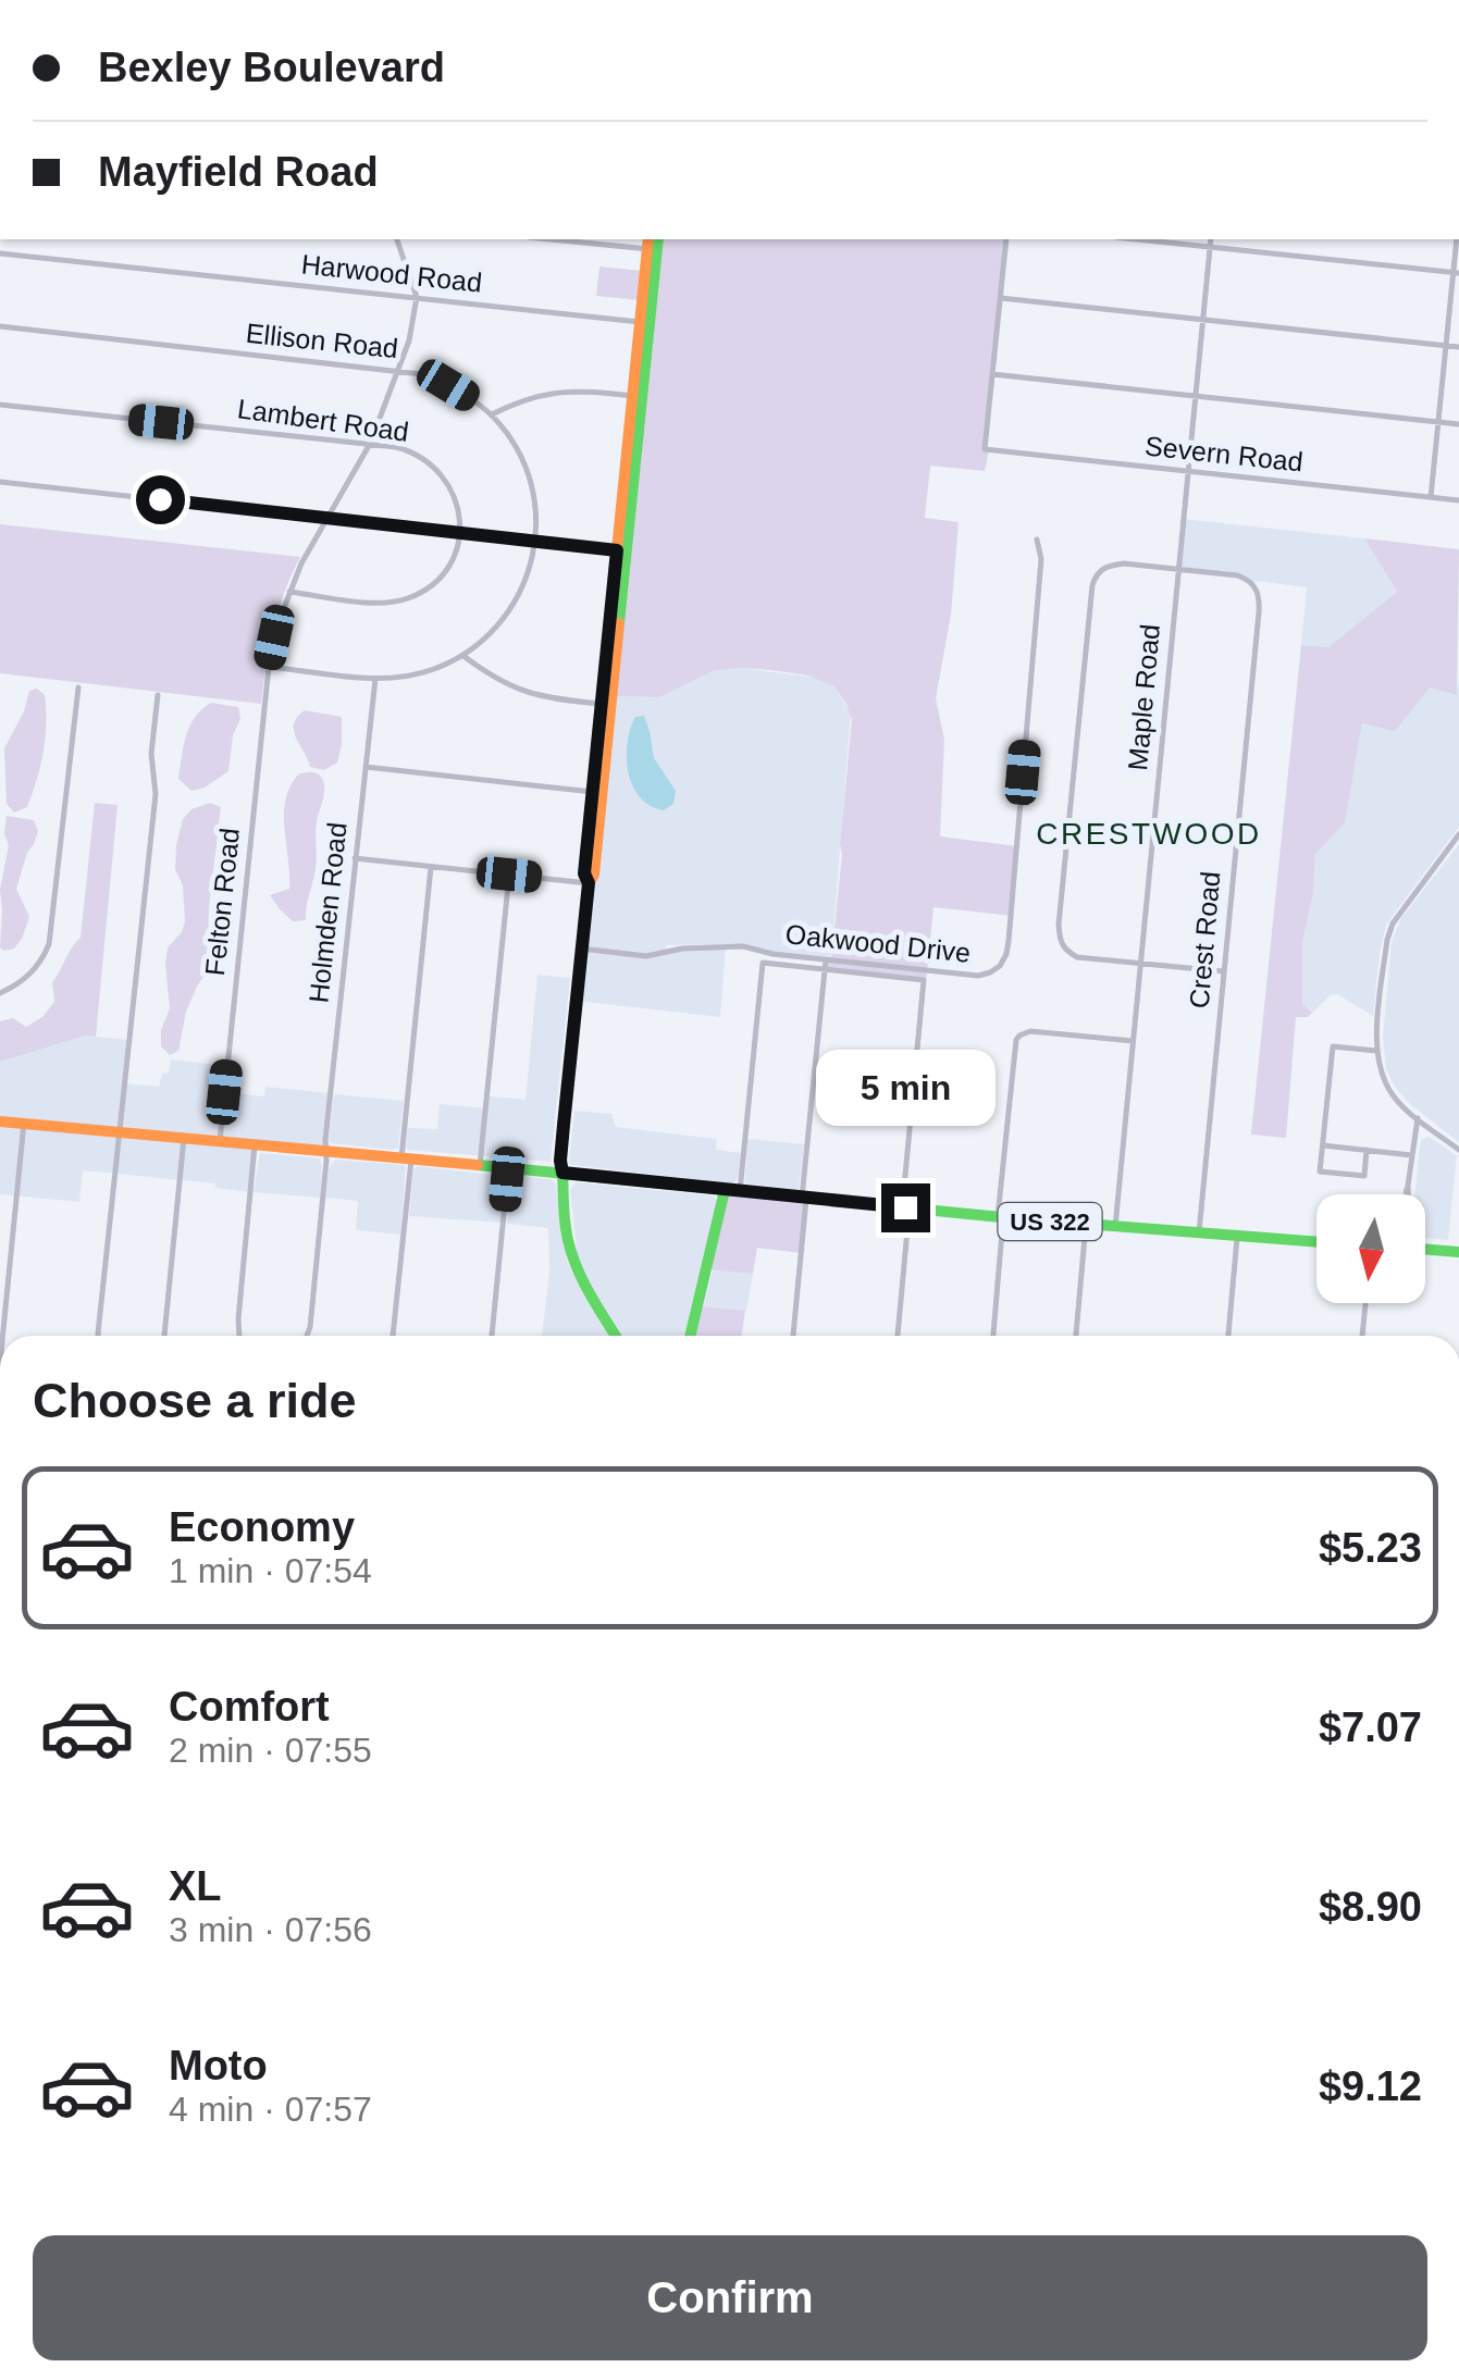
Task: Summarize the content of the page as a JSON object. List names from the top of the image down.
{
  "streets": {
    "main road": ["US 322"],
    "street": [
      "Harwood Road",
      "Ellison Road",
      "Lambert Road",
      "Severn Road",
      "Maple Road",
      "Felton Road",
      "Holmden Road",
      "Crest Road",
      "Oakwood Drive"
    ]
  },
  "crossings": [
    ["Harwood Road", "Felton Road"],
    ["Ellison Road", "Felton Road"],
    ["Lambert Road", "Felton Road"],
    ["Severn Road", "Maple Road"],
    ["Maple Road", "Crest Road"],
    ["Maple Road", "US 322"],
    ["Felton Road", "US 322"],
    ["Holmden Road", "US 322"],
    ["Crest Road", "US 322"]
  ],
  "districts": ["CRESTWOOD"],
  "north": "bottom",
  "page": {
    "banner": ["Bexley Boulevard", "Mayfield Road"],
    "bubble": "5 min",
    "heading": "Choose a ride",
    "list": [
      {
        "name": "Economy",
        "note": "1 min · 07:54",
        "value": "$5.23"
      },
      {
        "name": "Comfort",
        "note": "2 min · 07:55",
        "value": "$7.07"
      },
      {
        "name": "XL",
        "note": "3 min · 07:56",
        "value": "$8.90"
      },
      {
        "name": "Moto",
        "note": "4 min · 07:57",
        "value": "$9.12"
      }
    ],
    "buttons": "Confirm"
  }
}
